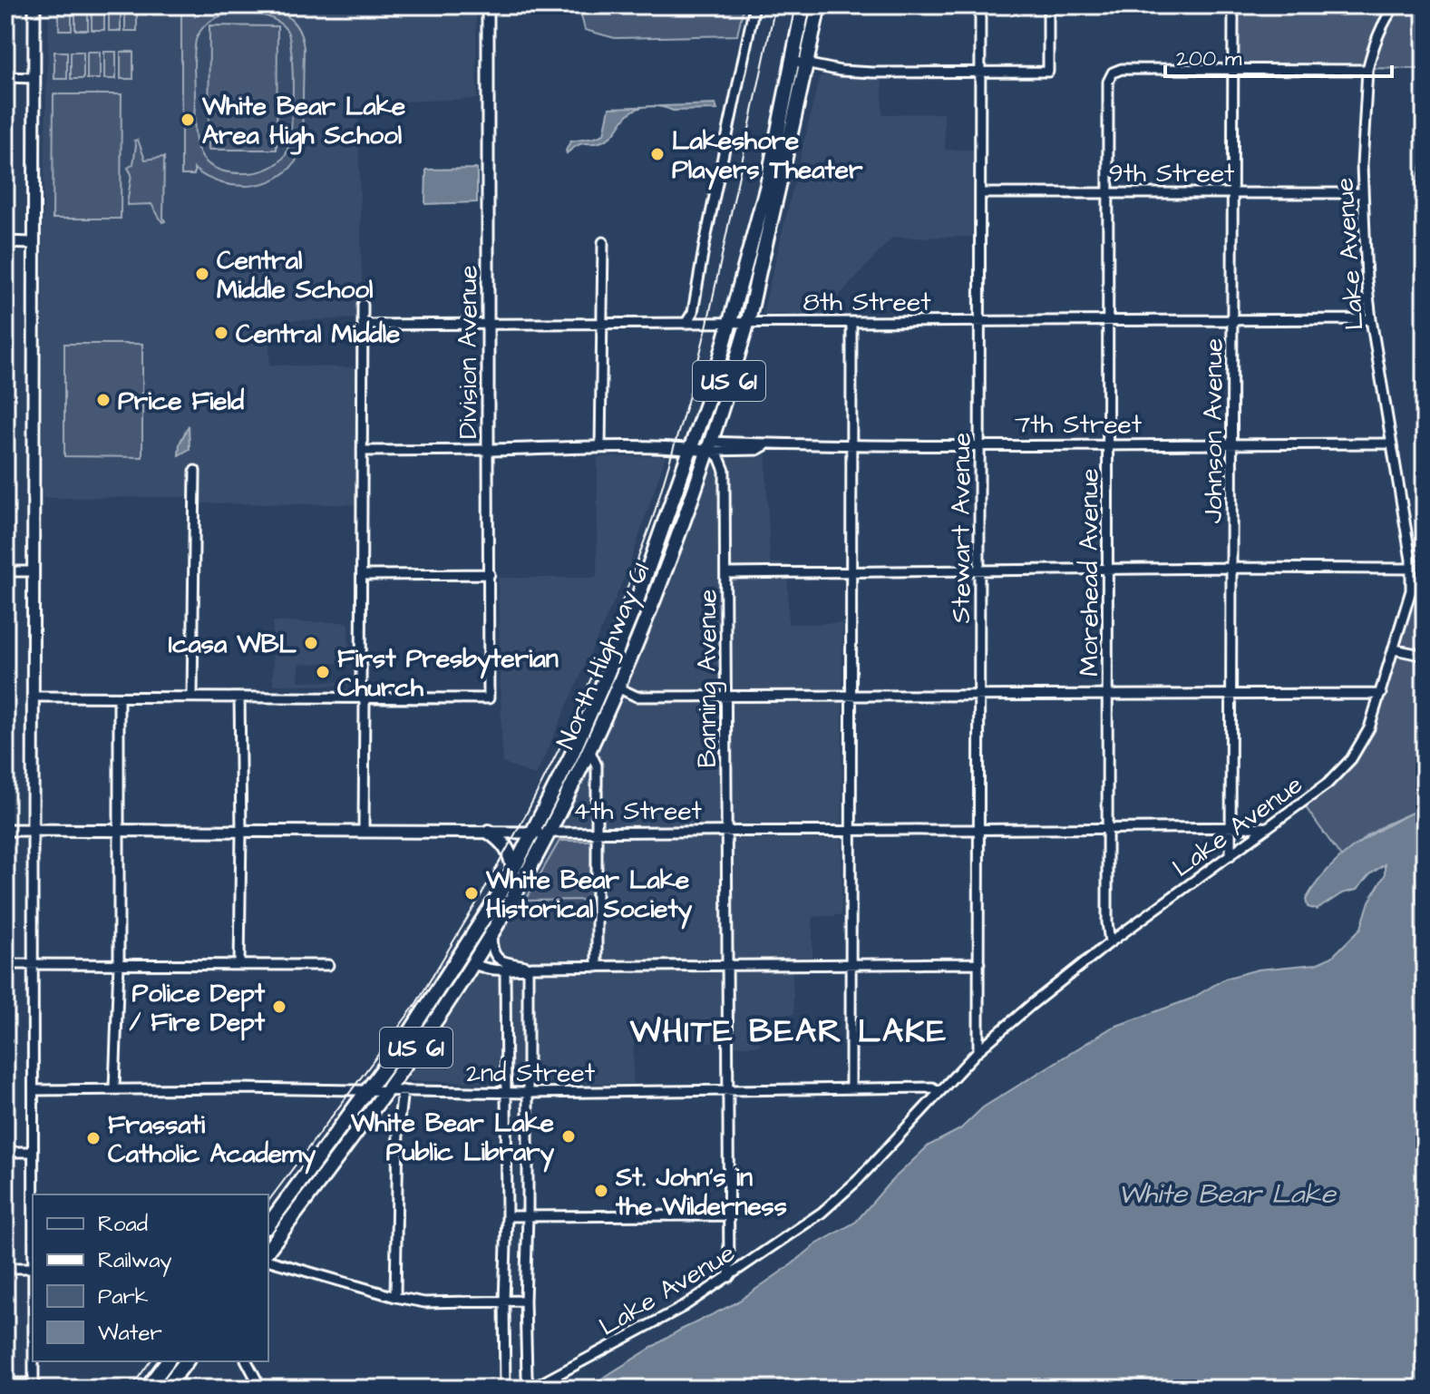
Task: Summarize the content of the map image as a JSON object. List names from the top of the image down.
{
  "streets": {
    "main road": ["US 61", "North Highway 61"],
    "street": [
      "9th Street",
      "Lake Avenue",
      "8th Street",
      "Division Avenue",
      "7th Street",
      "Johnson Avenue",
      "Stewart Avenue",
      "Morehead Avenue",
      "Banning Avenue",
      "4th Street",
      "2nd Street"
    ]
  },
  "crossings": [
    ["9th Street", "Lake Avenue"],
    ["9th Street", "Johnson Avenue"],
    ["9th Street", "Stewart Avenue"],
    ["9th Street", "Morehead Avenue"],
    ["Lake Avenue", "8th Street"],
    ["Lake Avenue", "7th Street"],
    ["Lake Avenue", "Johnson Avenue"],
    ["Lake Avenue", "Stewart Avenue"],
    ["Lake Avenue", "Morehead Avenue"],
    ["Lake Avenue", "Banning Avenue"],
    ["Lake Avenue", "4th Street"],
    ["Lake Avenue", "2nd Street"],
    ["8th Street", "Division Avenue"],
    ["8th Street", "Johnson Avenue"],
    ["8th Street", "Stewart Avenue"],
    ["8th Street", "Morehead Avenue"],
    ["8th Street", "North Highway 61"],
    ["Division Avenue", "7th Street"],
    ["7th Street", "Johnson Avenue"],
    ["7th Street", "Stewart Avenue"],
    ["7th Street", "Morehead Avenue"],
    ["7th Street", "North Highway 61"],
    ["Johnson Avenue", "Morehead Avenue"],
    ["Johnson Avenue", "4th Street"],
    ["Stewart Avenue", "4th Street"],
    ["Morehead Avenue", "4th Street"],
    ["North Highway 61", "4th Street"],
    ["North Highway 61", "2nd Street"],
    ["Banning Avenue", "4th Street"],
    ["Banning Avenue", "2nd Street"]
  ],
  "districts": ["WHITE BEAR LAKE"],
  "water": ["White Bear Lake"],
  "places": [
    "White Bear Lake Area High School",
    "Lakeshore Players Theater",
    "Central Middle School",
    "Central Middle",
    "Price Field",
    "Icasa WBL",
    "First Presbyterian Church",
    "White Bear Lake Historical Society",
    "Police Dept / Fire Dept",
    "White Bear Lake Public Library",
    "Frassati Catholic Academy",
    "St. John's in the Wilderness"
  ],
  "legend": [
    "Road",
    "Railway",
    "Park",
    "Water"
  ],
  "scale_bar": "200 m"
}
